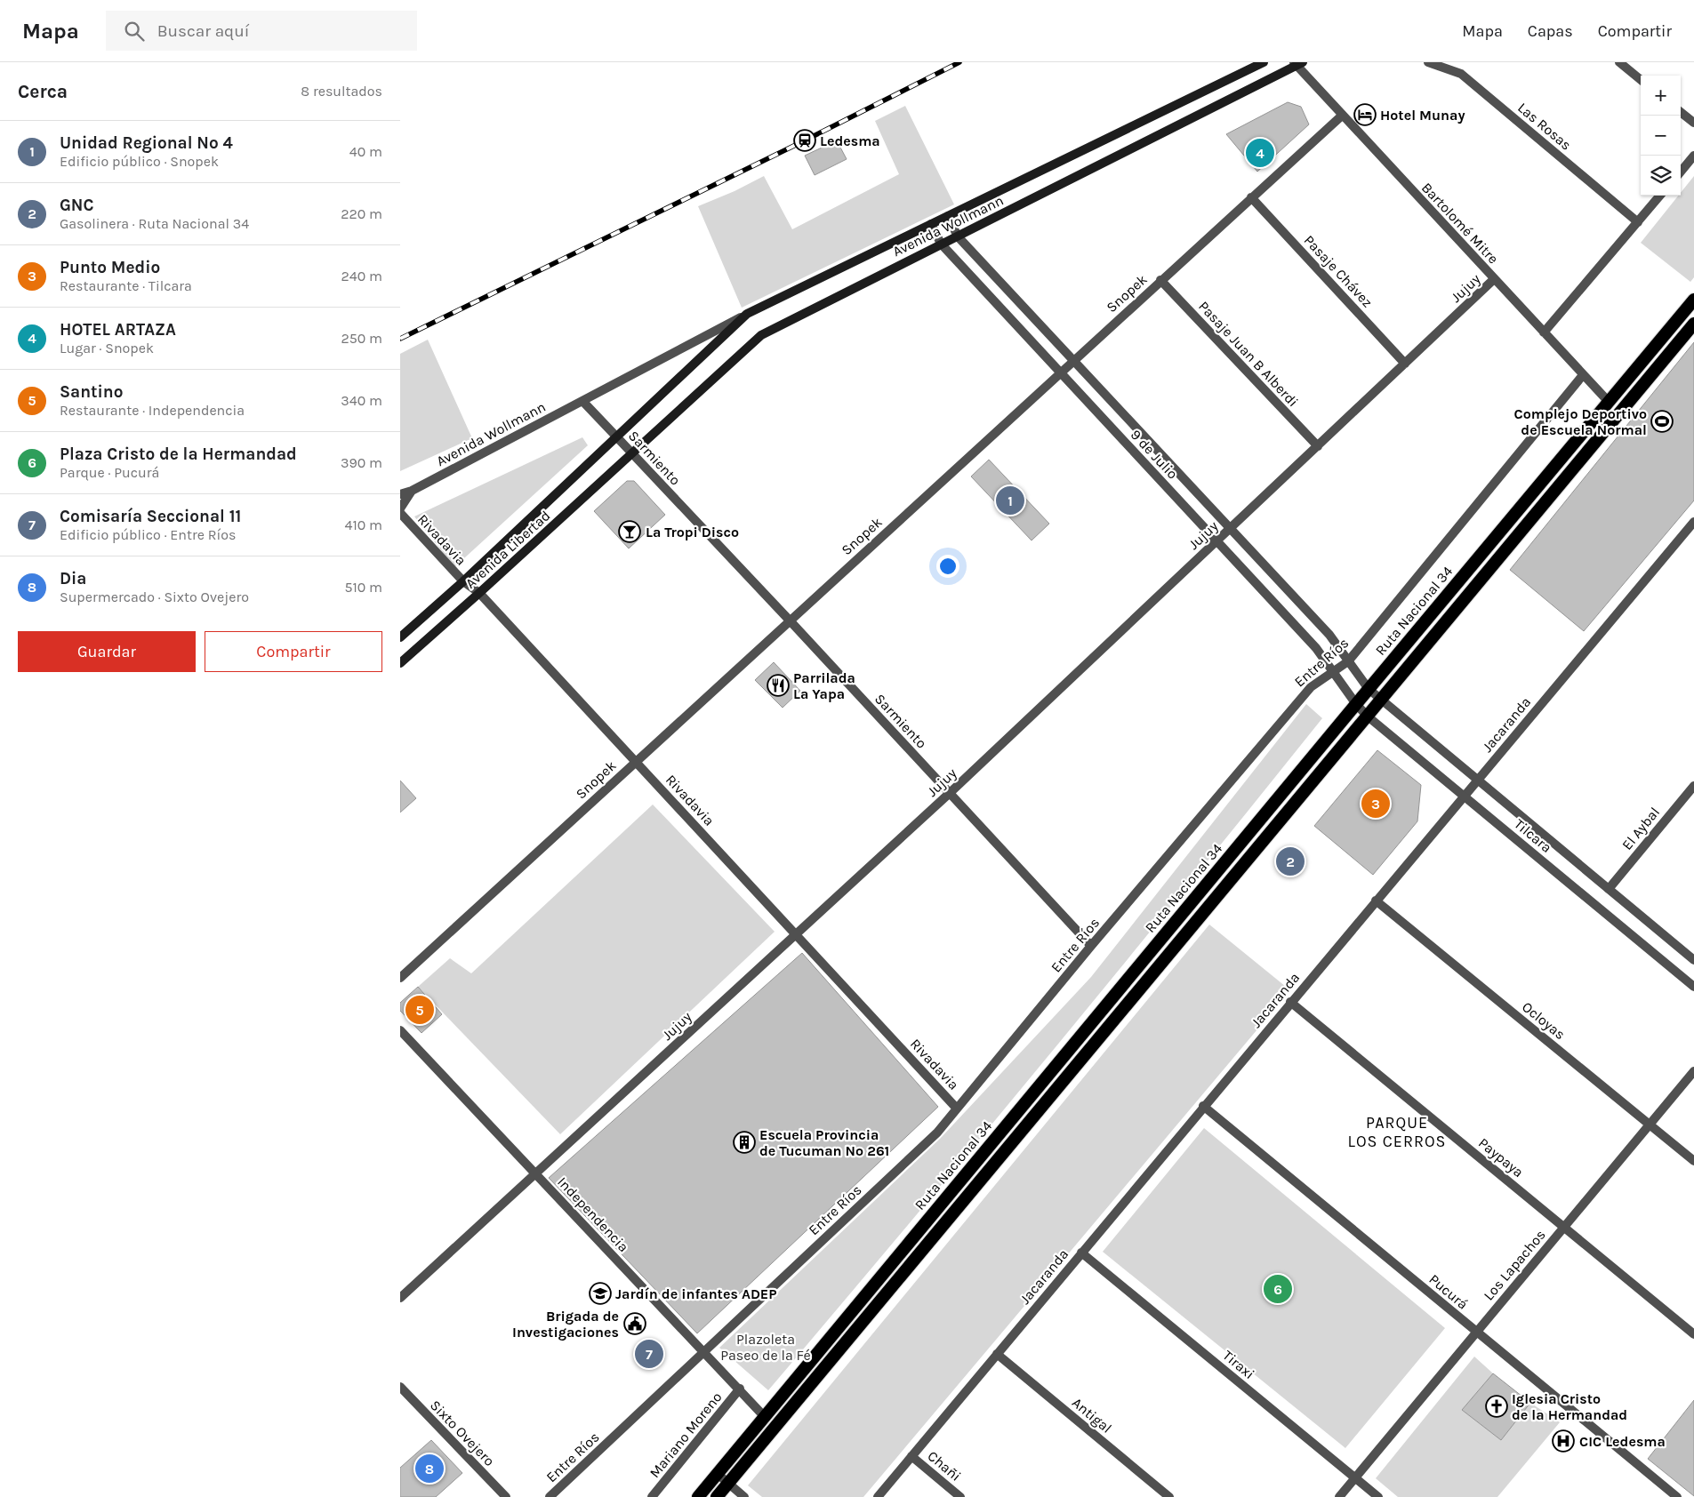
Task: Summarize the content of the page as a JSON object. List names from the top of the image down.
{
  "streets": {
    "highway": ["Ruta Nacional 34"],
    "main road": ["Avenida Wollmann", "Avenida Libertad"],
    "street": [
      "Las Rosas",
      "Bartolomé Mitre",
      "Pasaje Chávez",
      "Jujuy",
      "Snopek",
      "Pasaje Juan B Alberdi",
      "9 de Julio",
      "Sarmiento",
      "Rivadavia",
      "Entre Ríos",
      "Jacaranda",
      "El Aybal",
      "Tilcara",
      "Ocloyas",
      "Paypaya",
      "Independencia",
      "Los Lapachos",
      "Pucurá",
      "Tiraxi",
      "Antigal",
      "Sixto Ovejero",
      "Mariano Moreno",
      "Chañi"
    ]
  },
  "crossings": [
    ["Bartolomé Mitre", "Avenida Wollmann"],
    ["Bartolomé Mitre", "Jujuy"],
    ["Bartolomé Mitre", "Snopek"],
    ["Bartolomé Mitre", "Ruta Nacional 34"],
    ["Bartolomé Mitre", "Entre Ríos"],
    ["Avenida Wollmann", "9 de Julio"],
    ["Avenida Wollmann", "Sarmiento"],
    ["Avenida Wollmann", "Avenida Libertad"],
    ["Pasaje Chávez", "Jujuy"],
    ["Pasaje Chávez", "Snopek"],
    ["Jujuy", "Pasaje Juan B Alberdi"],
    ["Jujuy", "9 de Julio"],
    ["Jujuy", "Sarmiento"],
    ["Jujuy", "Rivadavia"],
    ["Jujuy", "Independencia"],
    ["Snopek", "Pasaje Juan B Alberdi"],
    ["Snopek", "9 de Julio"],
    ["Snopek", "Sarmiento"],
    ["Snopek", "Rivadavia"],
    ["9 de Julio", "Ruta Nacional 34"],
    ["9 de Julio", "Entre Ríos"],
    ["9 de Julio", "Tilcara"],
    ["Sarmiento", "Avenida Libertad"],
    ["Sarmiento", "Entre Ríos"],
    ["Rivadavia", "Avenida Libertad"],
    ["Rivadavia", "Entre Ríos"],
    ["Ruta Nacional 34", "Tilcara"],
    ["Ruta Nacional 34", "Independencia"],
    ["Entre Ríos", "Independencia"],
    ["Jacaranda", "Tilcara"],
    ["Jacaranda", "Ocloyas"],
    ["Jacaranda", "Paypaya"],
    ["Jacaranda", "Pucurá"],
    ["Jacaranda", "Tiraxi"],
    ["Jacaranda", "Antigal"],
    ["Jacaranda", "Chañi"],
    ["El Aybal", "Tilcara"],
    ["Ocloyas", "Los Lapachos"],
    ["Paypaya", "Los Lapachos"],
    ["Independencia", "Mariano Moreno"],
    ["Los Lapachos", "Pucurá"],
    ["Los Lapachos", "Tiraxi"]
  ],
  "districts": ["PARQUE LOS CERROS"],
  "parks": ["Plazoleta Paseo de la Fé"],
  "places": {
    "hotel": ["Hotel Munay"],
    "station": ["Ledesma"],
    "sports": ["Complejo Deportivo de Escuela Normal"],
    "bar": ["La Tropi Disco"],
    "restaurant": ["Parrilada La Yapa"],
    "building": ["Escuela Provincia de Tucuman Nº 261"],
    "school or university": ["Jardín de infantes ADEP"],
    "public building": ["Brigada de Investigaciones"],
    "church": ["Iglesia Cristo de la Hermandad"],
    "hospital": ["CIC Ledesma"]
  },
  "page": {
    "header": "Mapa",
    "search": "Buscar aquí",
    "nav": ["Mapa", "Capas", "Compartir"],
    "heading": ["Cerca", "8 resultados"],
    "map_buttons": ["+", "−"],
    "list": [
      {
        "mark": "1",
        "name": "Unidad Regional Nº 4",
        "note": "Edificio público · Snopek",
        "value": "40 m"
      },
      {
        "mark": "2",
        "name": "GNC",
        "note": "Gasolinera · Ruta Nacional 34",
        "value": "220 m"
      },
      {
        "mark": "3",
        "name": "Punto Medio",
        "note": "Restaurante · Tilcara",
        "value": "240 m"
      },
      {
        "mark": "4",
        "name": "HOTEL ARTAZA",
        "note": "Lugar · Snopek",
        "value": "250 m"
      },
      {
        "mark": "5",
        "name": "Santino",
        "note": "Restaurante · Independencia",
        "value": "340 m"
      },
      {
        "mark": "6",
        "name": "Plaza Cristo de la Hermandad",
        "note": "Parque · Pucurá",
        "value": "390 m"
      },
      {
        "mark": "7",
        "name": "Comisaría Seccional 11",
        "note": "Edificio público · Entre Ríos",
        "value": "410 m"
      },
      {
        "mark": "8",
        "name": "Dia",
        "note": "Supermercado · Sixto Ovejero",
        "value": "510 m"
      }
    ],
    "pins": [
      "4",
      "1",
      "3",
      "2",
      "5",
      "6",
      "7",
      "8"
    ],
    "buttons": ["Guardar", "Compartir"]
  }
}
